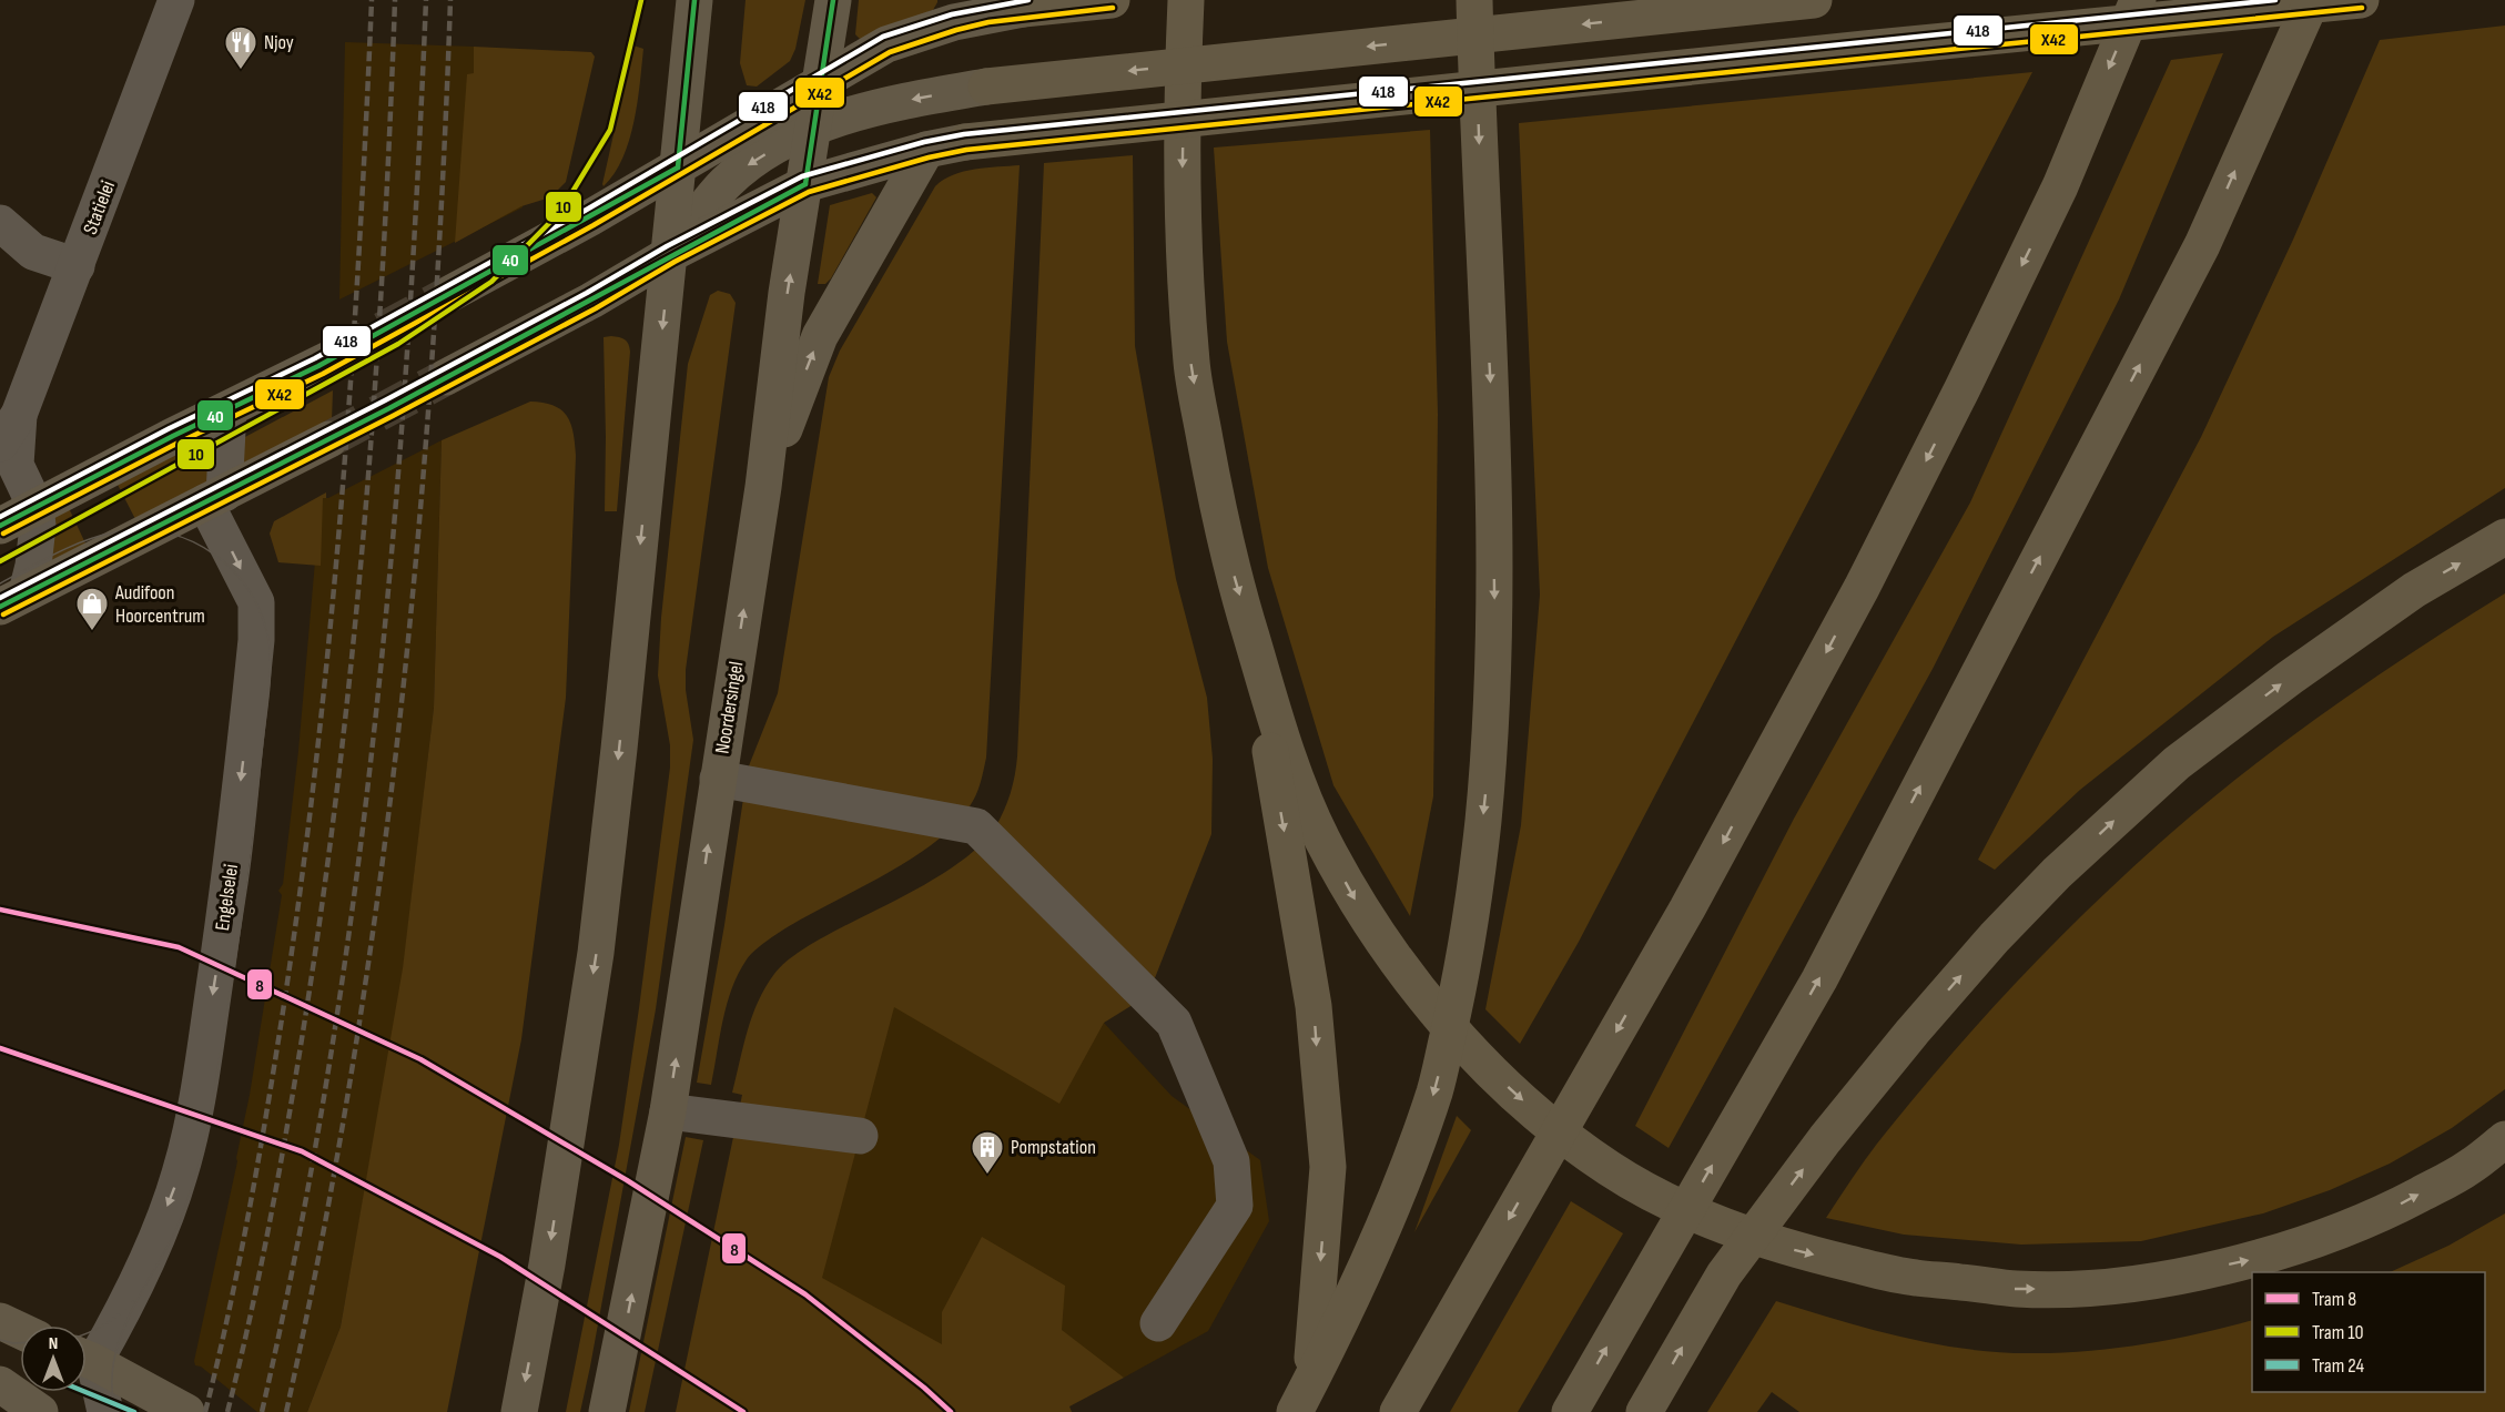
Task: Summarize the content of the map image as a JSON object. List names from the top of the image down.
{
  "streets": {
    "main road": ["Noordersingel"],
    "street": ["Statielei", "Engelselei"]
  },
  "one_way": ["Engelselei"],
  "places": {
    "restaurant": ["Njoy"],
    "shop": ["Audifoon Hoorcentrum"],
    "building": ["Pompstation"]
  },
  "lines": [
    "tram line 10",
    "transit line 40",
    "transit line 418",
    "transit line X42",
    "tram line 8",
    "tram line 24"
  ],
  "legend": ["Tram 8", "Tram 10", "Tram 24"],
  "north": "top"
}
